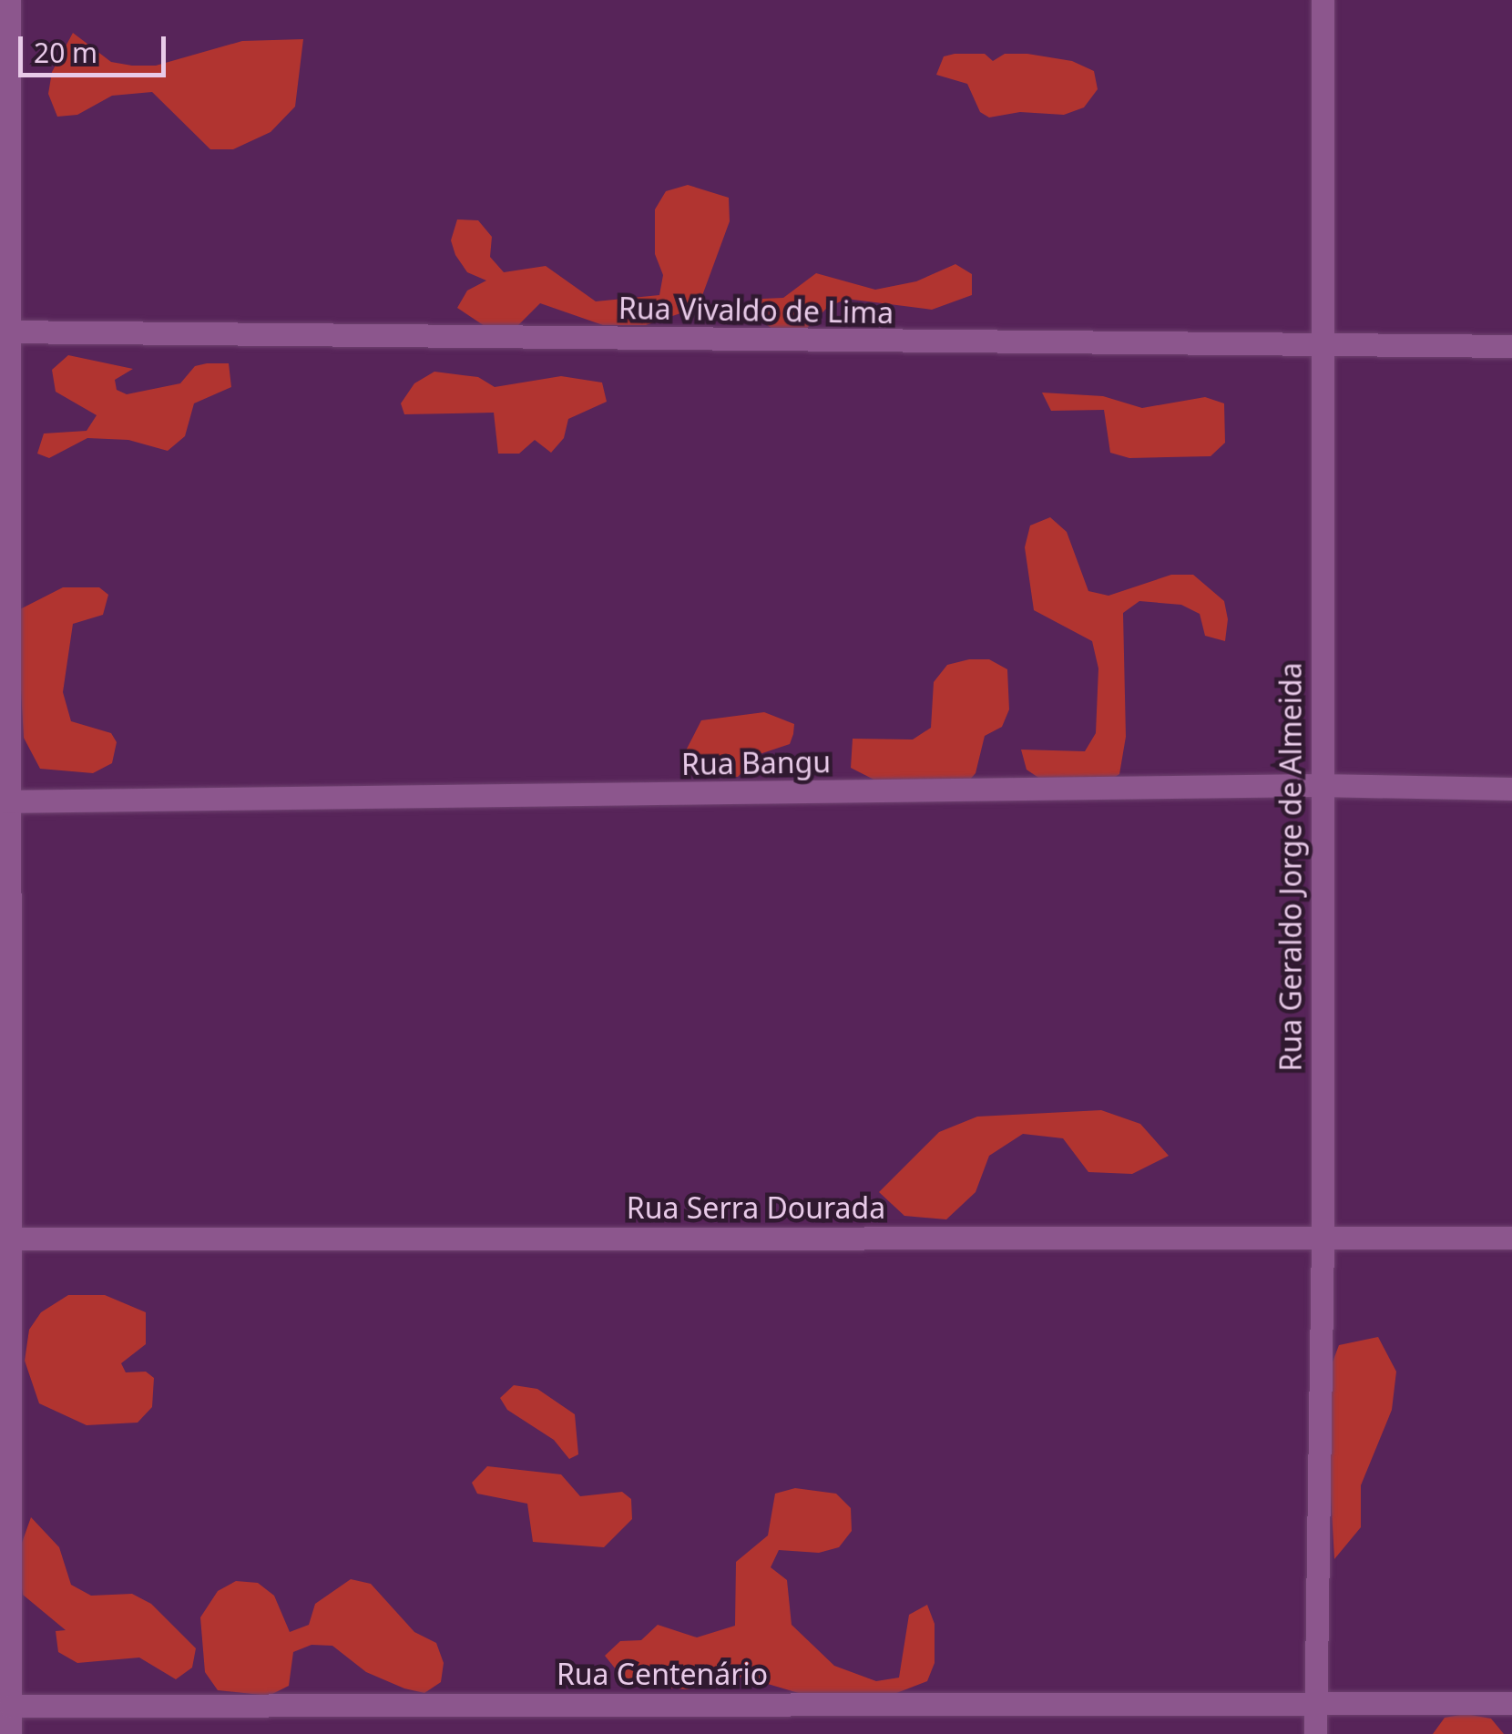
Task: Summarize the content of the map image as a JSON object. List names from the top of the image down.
{
  "streets": {
    "street": [
      "Rua Vivaldo de Lima",
      "Rua Bangu",
      "Rua Geraldo Jorge de Almeida",
      "Rua Serra Dourada",
      "Rua Centenário"
    ]
  },
  "crossings": [
    ["Rua Vivaldo de Lima", "Rua Geraldo Jorge de Almeida"],
    ["Rua Bangu", "Rua Geraldo Jorge de Almeida"],
    ["Rua Geraldo Jorge de Almeida", "Rua Serra Dourada"],
    ["Rua Geraldo Jorge de Almeida", "Rua Centenário"]
  ],
  "scale_bar": "20 m"
}
